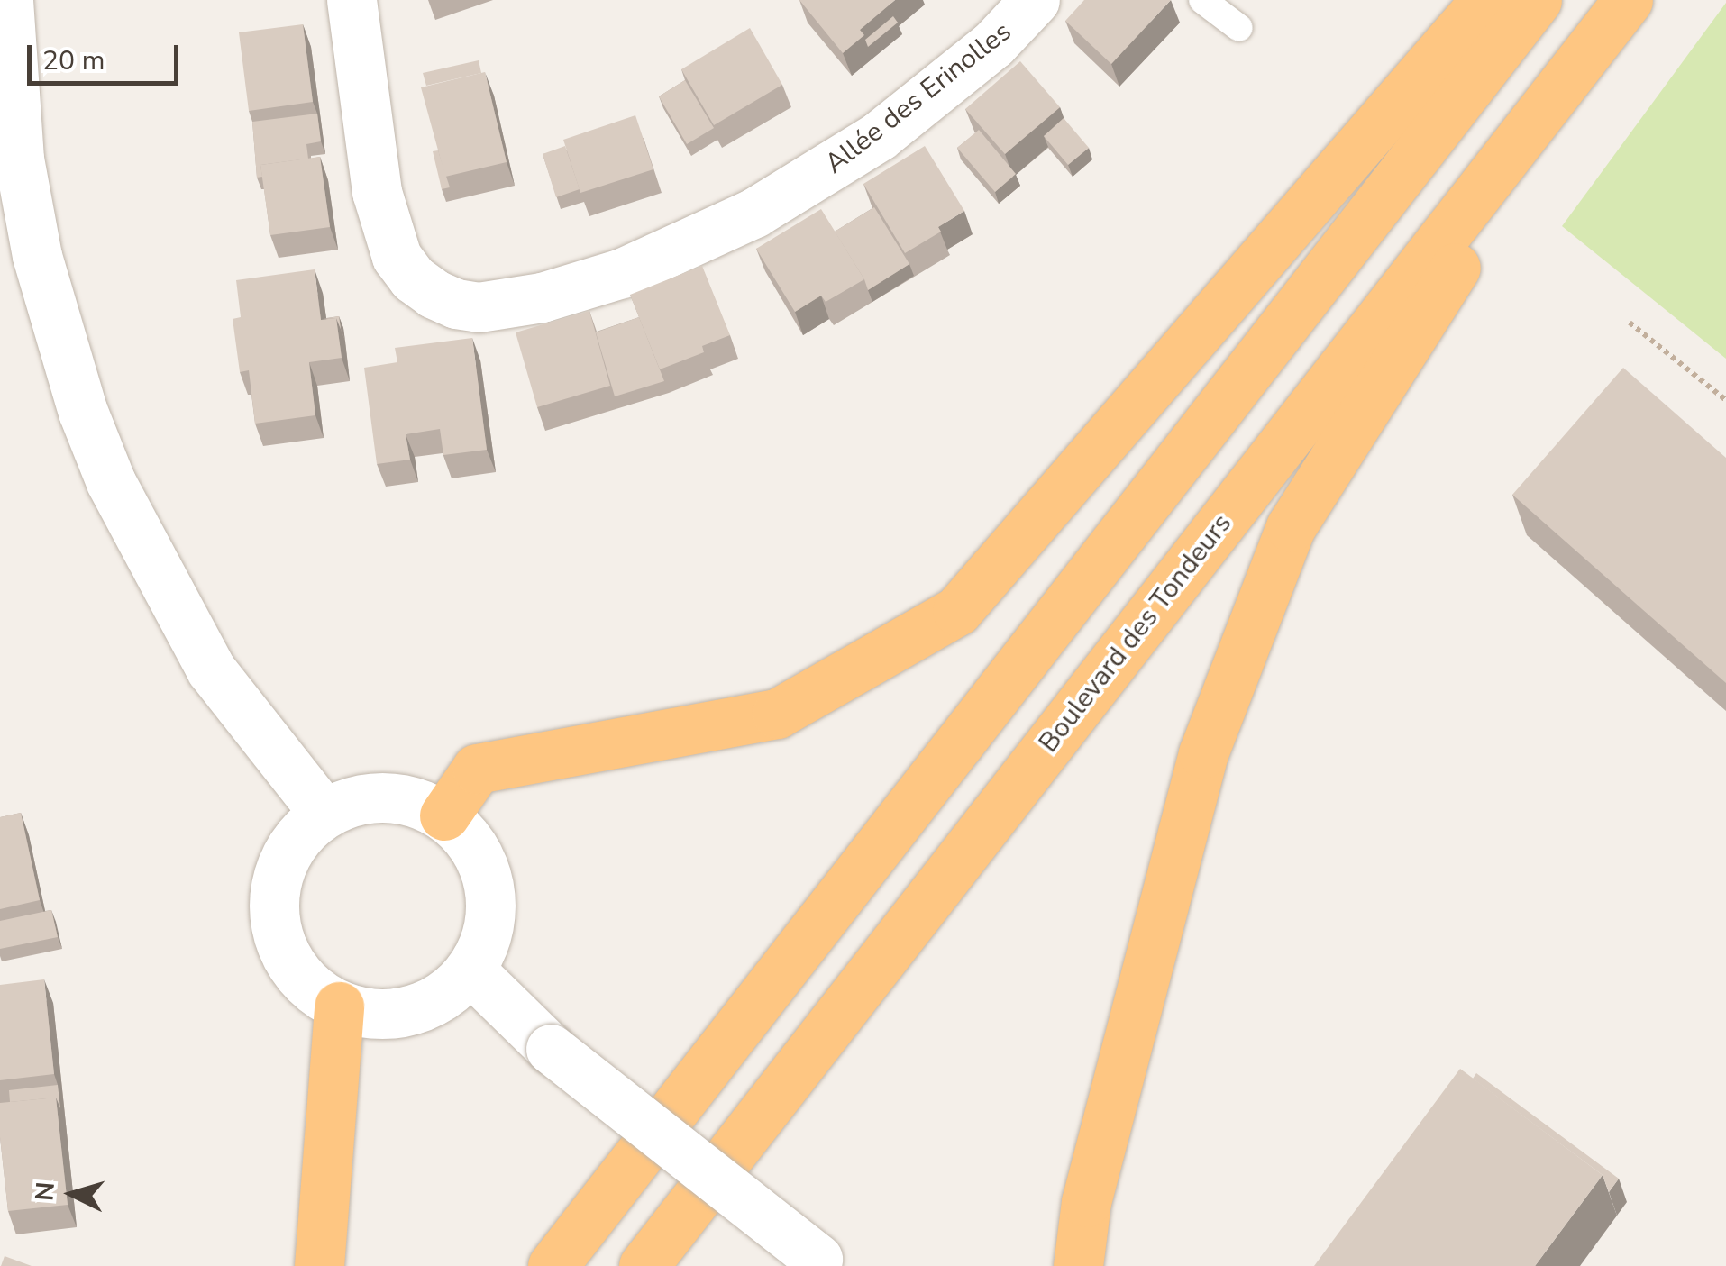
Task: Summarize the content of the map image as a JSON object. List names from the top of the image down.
{
  "streets": {
    "highway": ["Boulevard des Tondeurs"],
    "street": ["Allée des Erinolles"]
  },
  "scale_bar": "20 m",
  "north": "left"
}
